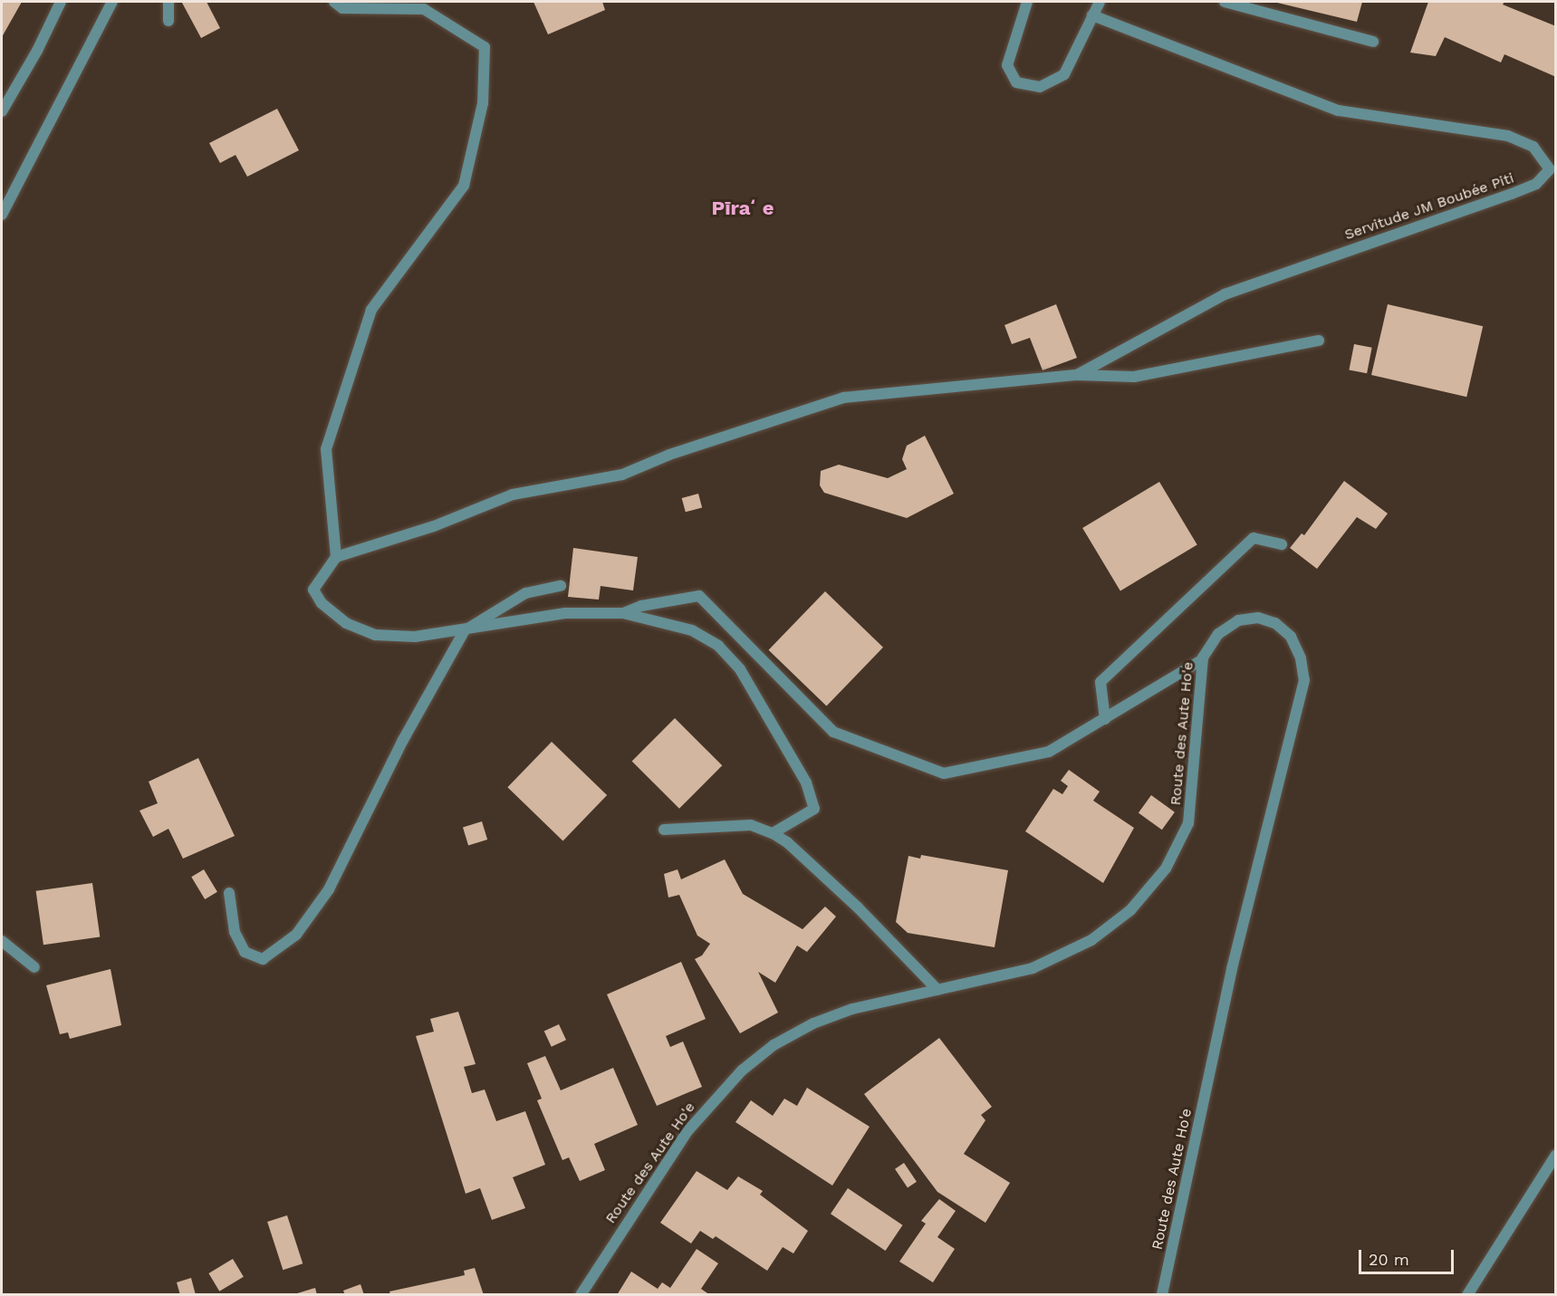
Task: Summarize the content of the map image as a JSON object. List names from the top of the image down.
{
  "streets": {
    "street": ["Servitude JM Boubée Piti", "Route des Aute Ho'e"]
  },
  "districts": ["Pīraʻe"],
  "scale_bar": "20 m"
}
